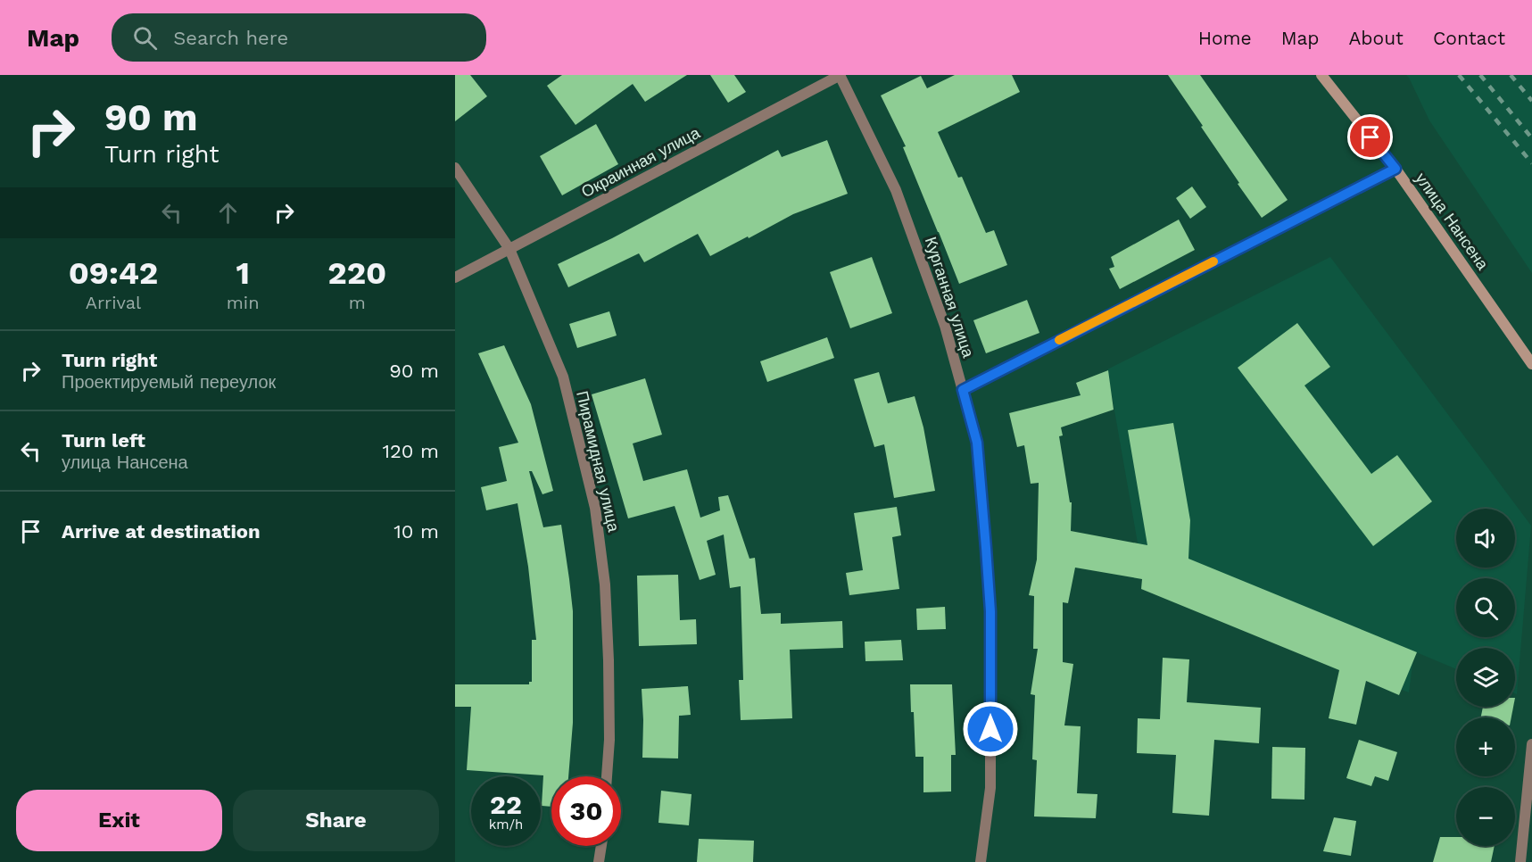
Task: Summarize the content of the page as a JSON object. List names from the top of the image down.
{
  "streets": {
    "main road": ["улица Нансена"],
    "street": ["Окраинная улица", "Курганная улица", "Пирамидная улица"]
  },
  "crossings": [
    ["Окраинная улица", "Курганная улица"],
    ["Окраинная улица", "Пирамидная улица"]
  ],
  "page": {
    "header": "Map",
    "search": "Search here",
    "nav": [
      "Home",
      "Map",
      "About",
      "Contact"
    ],
    "turn": ["90 m", "Turn right"],
    "eta": [
      "09:42",
      "Arrival",
      "1",
      "min",
      "220",
      "m"
    ],
    "list": [
      {
        "name": "Turn right",
        "note": "Проектируемый переулок",
        "value": "90 m"
      },
      {
        "name": "Turn left",
        "note": "улица Нансена",
        "value": "120 m"
      },
      {
        "name": "Arrive at destination",
        "value": "10 m"
      }
    ],
    "map_buttons": ["+", "−"],
    "speed": "22 km/h",
    "limit": "30",
    "buttons": ["Exit", "Share"]
  }
}
